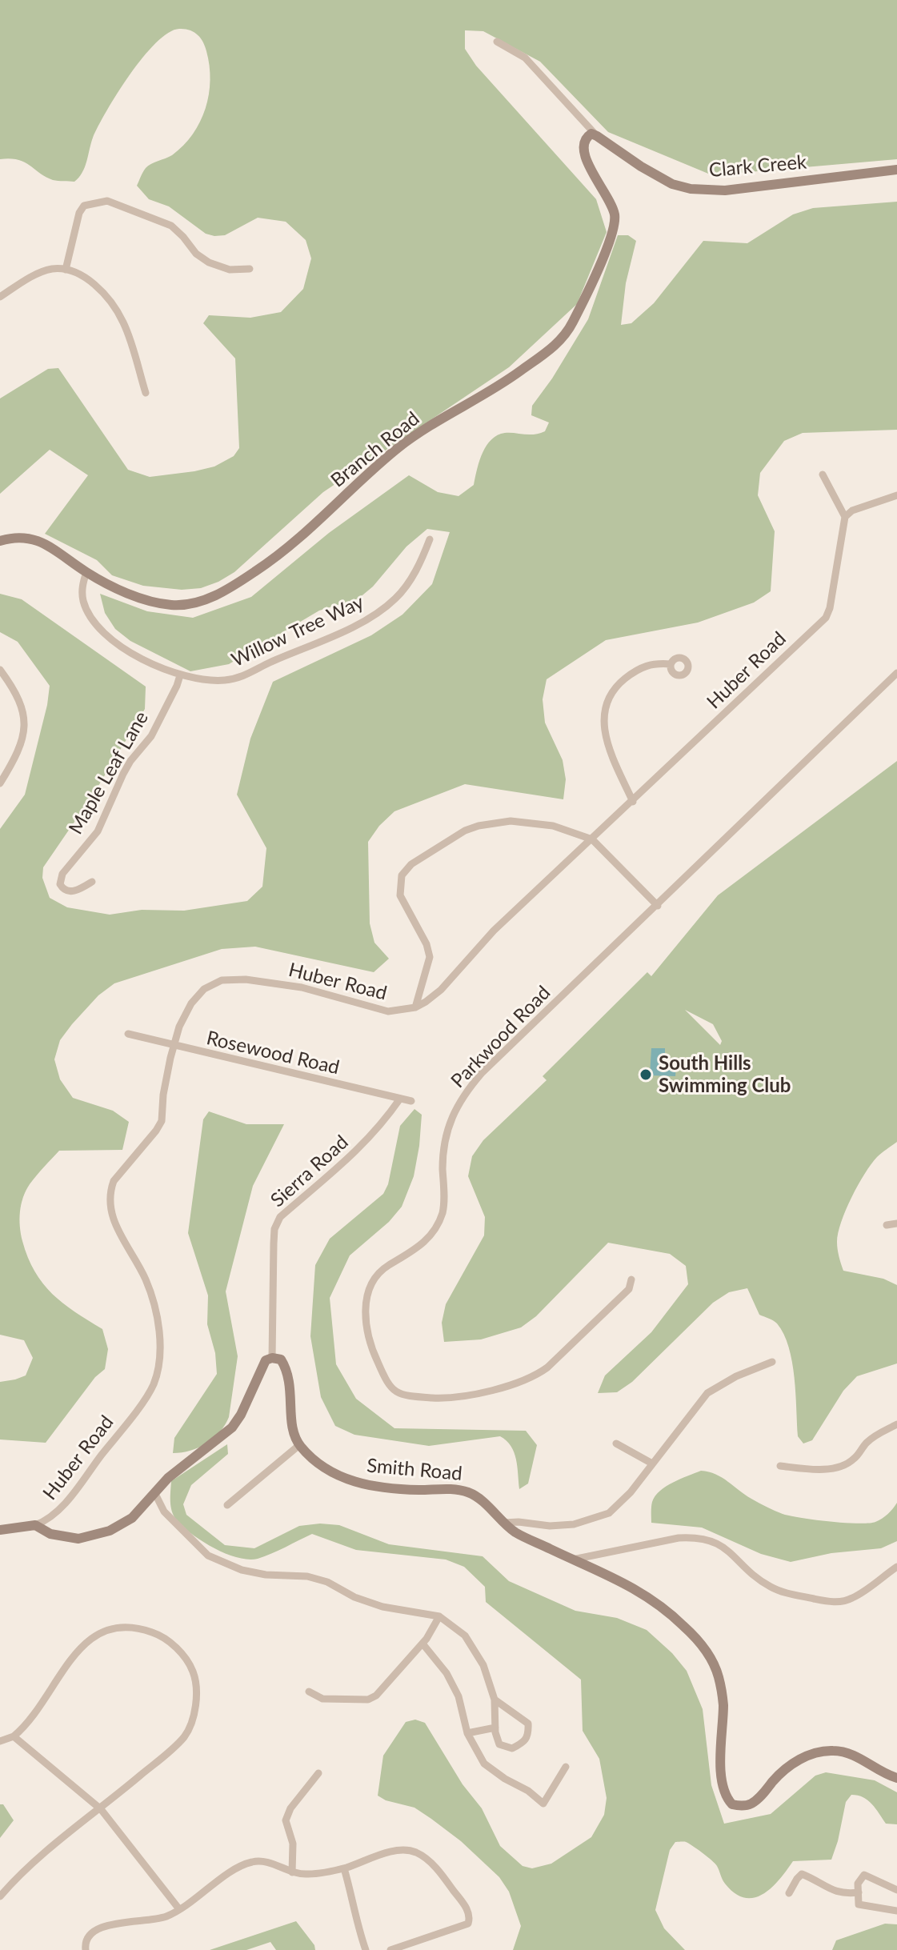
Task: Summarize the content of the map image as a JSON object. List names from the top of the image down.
{
  "streets": {
    "street": [
      "Clark Creek",
      "Branch Road",
      "Willow Tree Way",
      "Huber Road",
      "Maple Leaf Lane",
      "Parkwood Road",
      "Rosewood Road",
      "Sierra Road",
      "Smith Road"
    ]
  },
  "crossings": [
    ["Clark Creek", "Branch Road"],
    ["Branch Road", "Willow Tree Way"],
    ["Willow Tree Way", "Maple Leaf Lane"],
    ["Huber Road", "Rosewood Road"],
    ["Rosewood Road", "Sierra Road"]
  ],
  "places": ["South Hills Swimming Club"]
}
